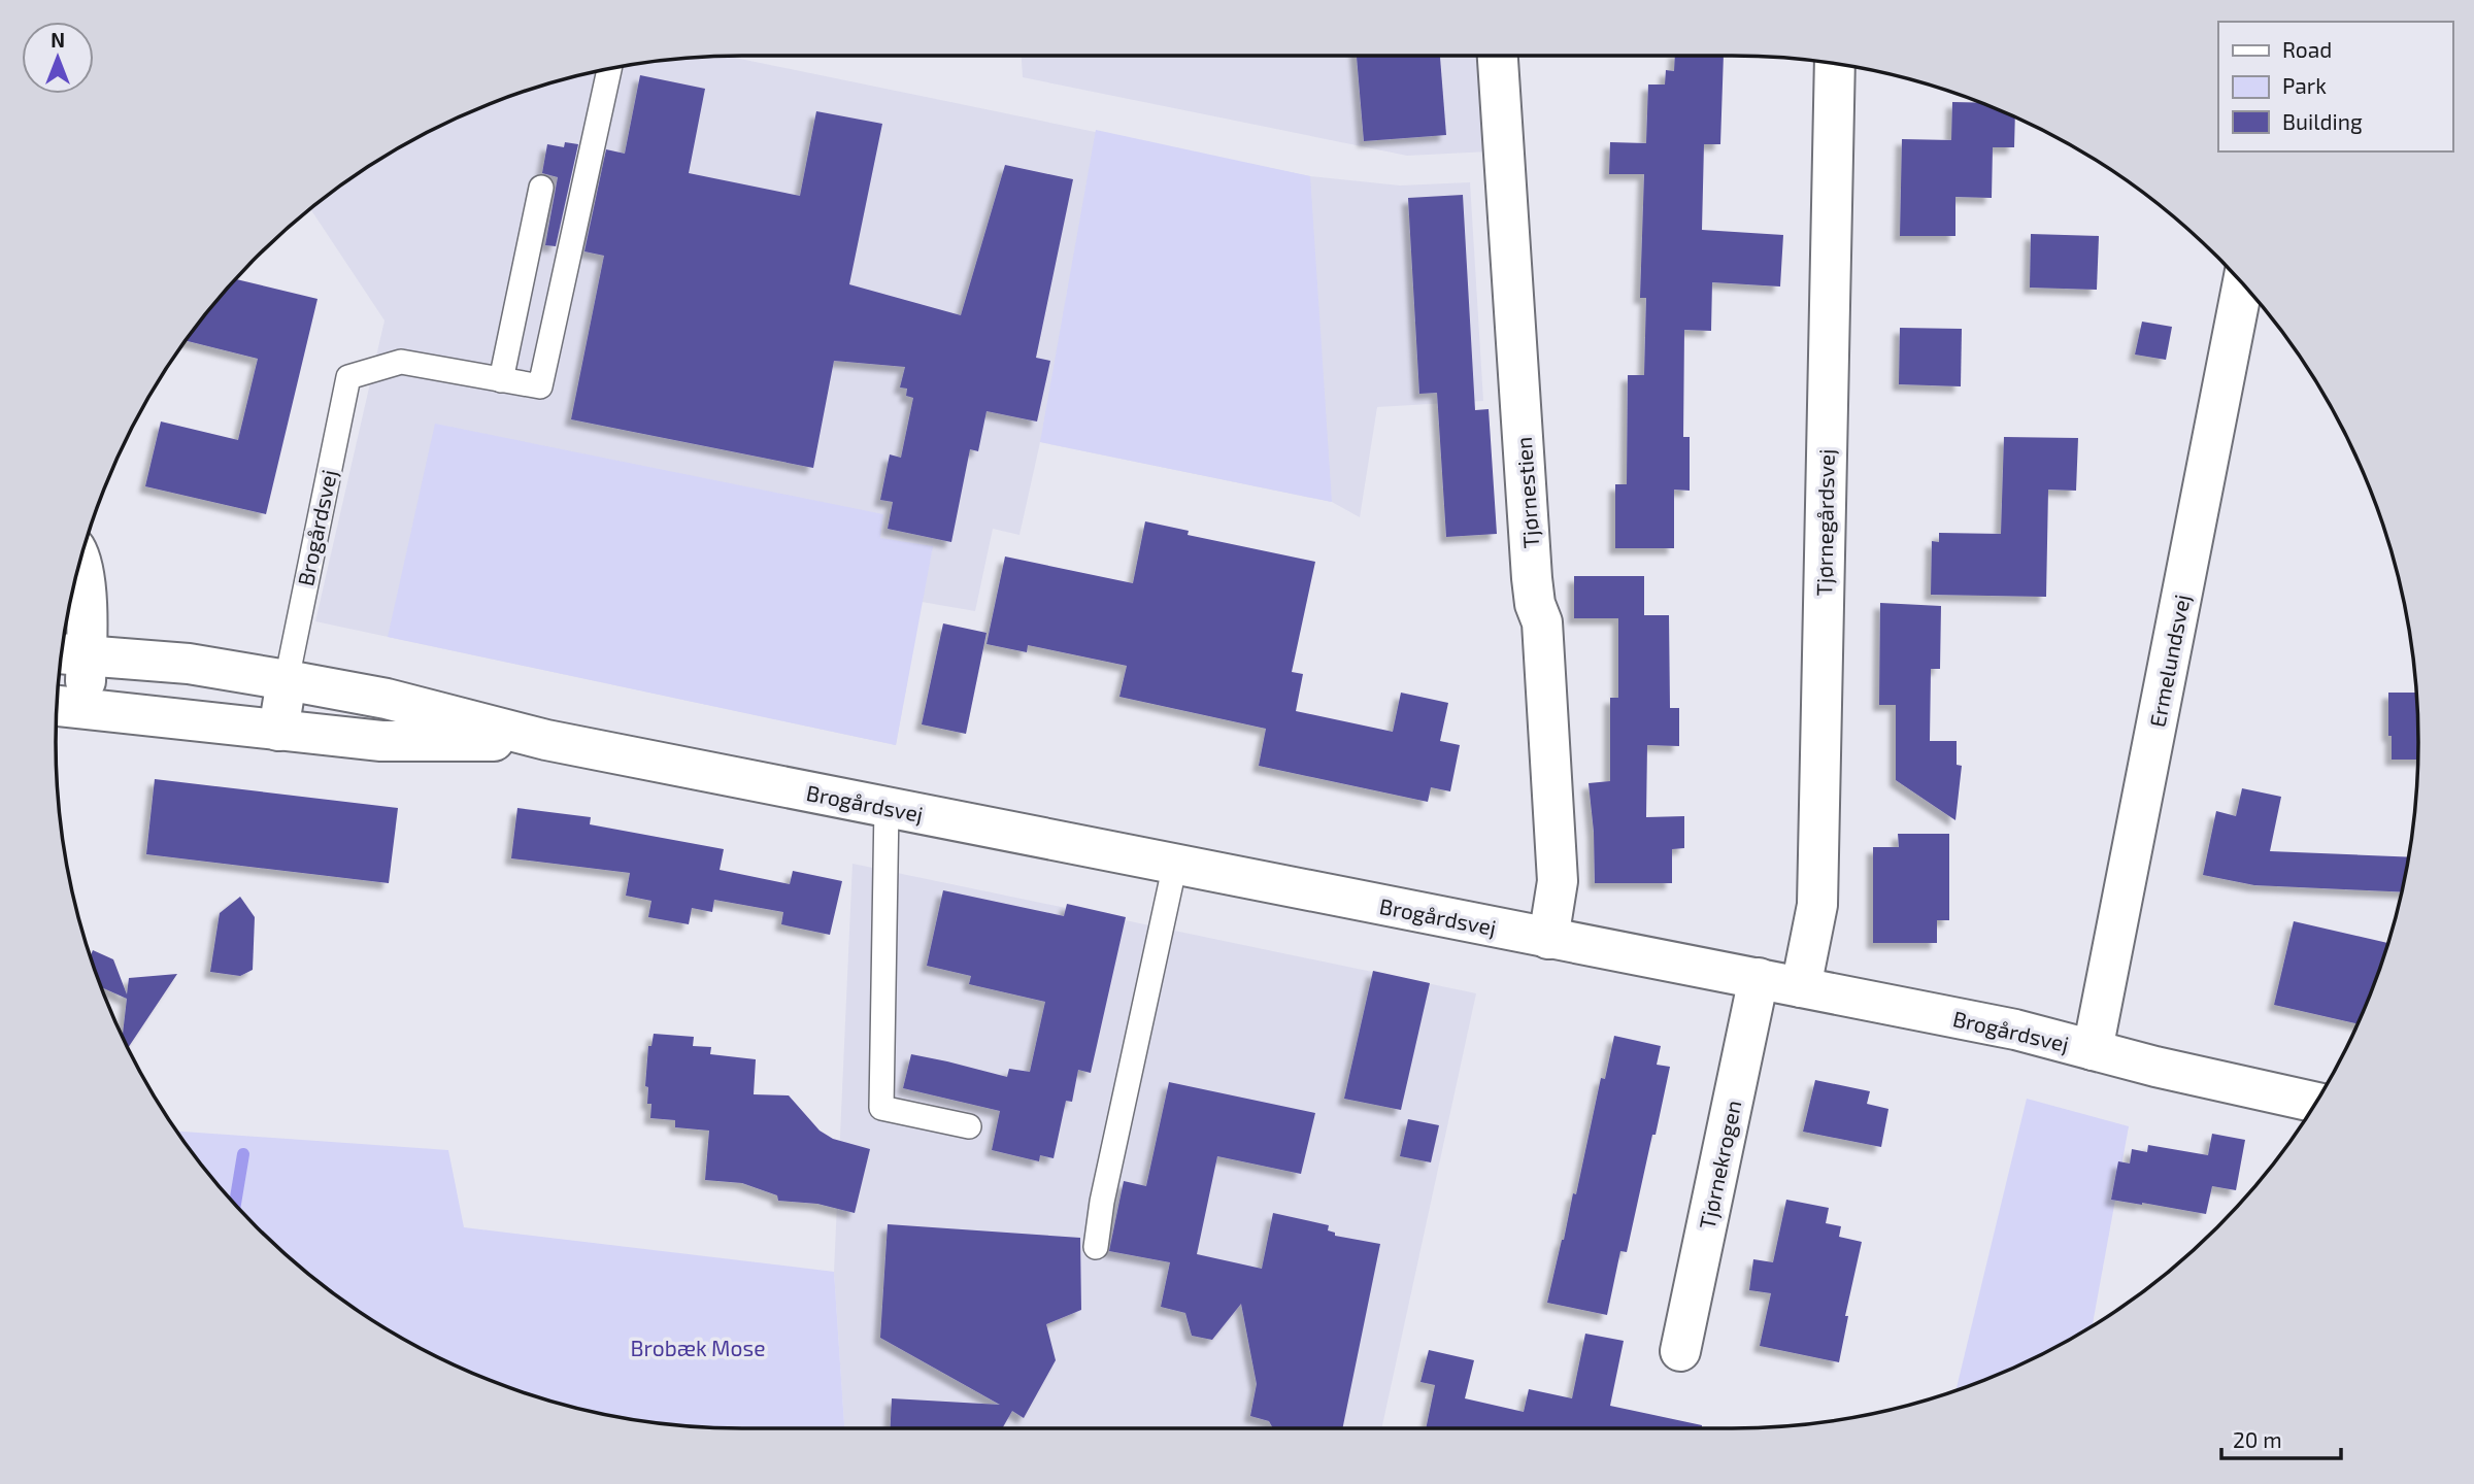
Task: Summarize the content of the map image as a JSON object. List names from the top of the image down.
{
  "streets": {
    "street": [
      "Tjørnestien",
      "Tjørnegårdsvej",
      "Brogårdsvej",
      "Ermelundsvej",
      "Tjørnekrogen"
    ]
  },
  "crossings": [
    ["Tjørnestien", "Brogårdsvej"],
    ["Tjørnegårdsvej", "Brogårdsvej"],
    ["Brogårdsvej", "Ermelundsvej"],
    ["Brogårdsvej", "Tjørnekrogen"]
  ],
  "parks": ["Brobæk Mose"],
  "legend": ["Road", "Park", "Building"],
  "scale_bar": "20 m",
  "north": "top"
}
